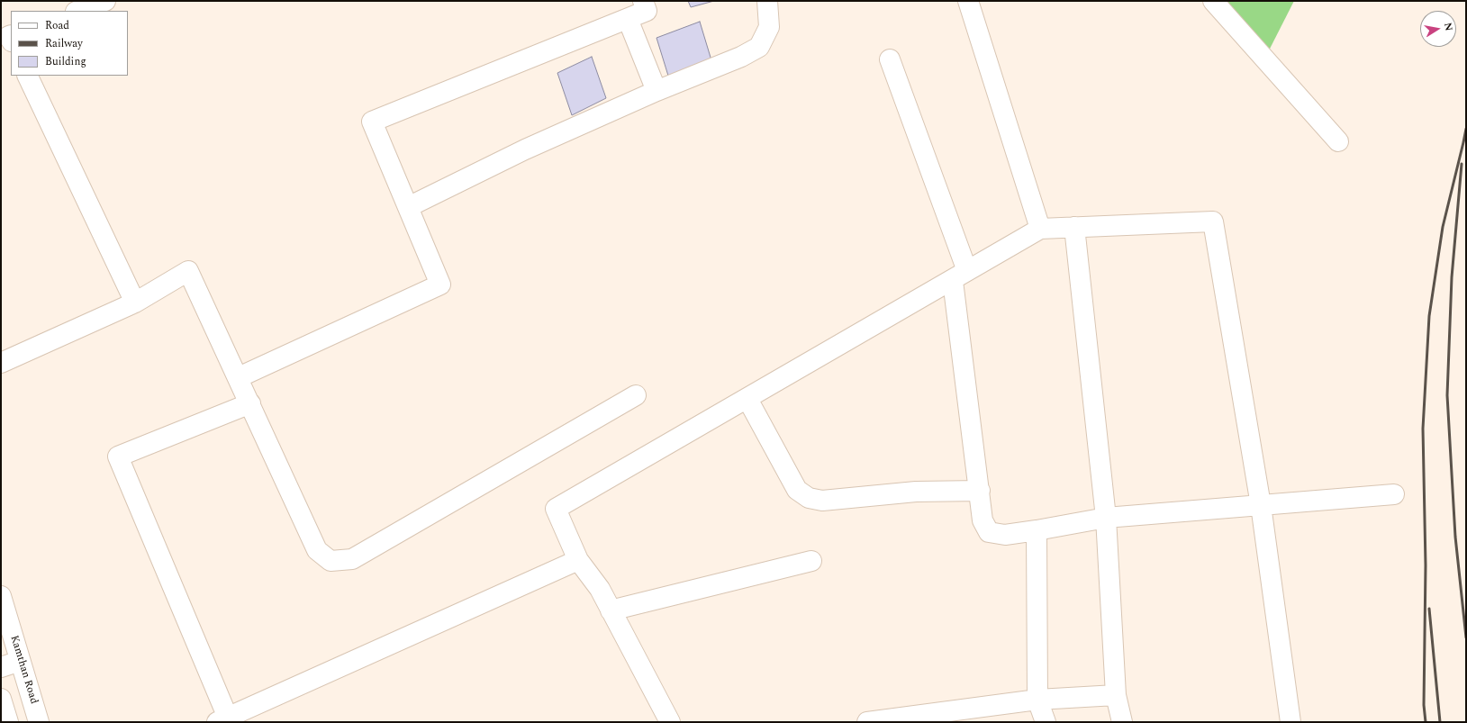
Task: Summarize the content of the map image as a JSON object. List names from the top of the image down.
{
  "streets": {
    "street": ["Kamthan Road"]
  },
  "legend": ["Road", "Railway", "Building"],
  "north": "right"
}
